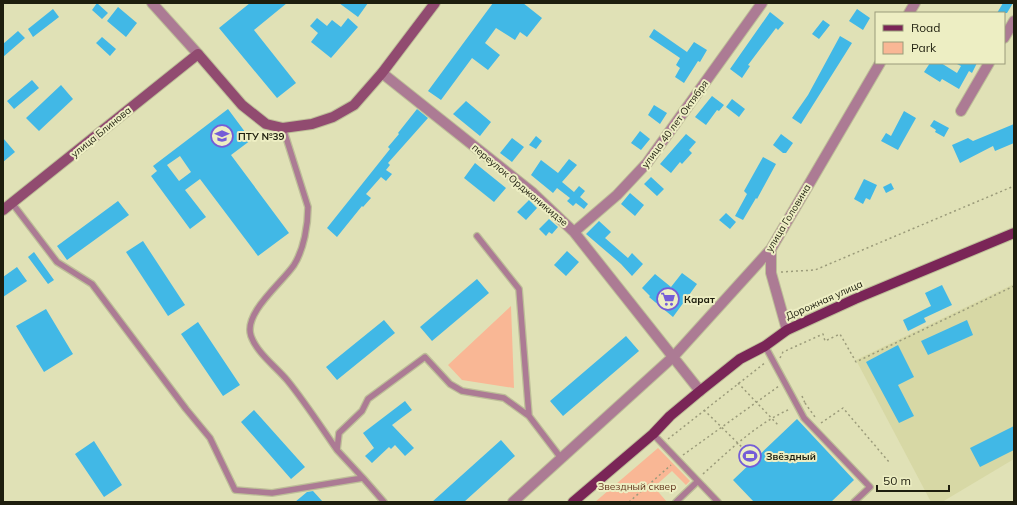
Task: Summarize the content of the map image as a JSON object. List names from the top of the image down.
{
  "streets": {
    "main road": ["улица Блинова", "Дорожная улица"],
    "street": ["улица 40 лет Октября", "переулок Орджоникидзе", "улица Головина"]
  },
  "crossings": [
    ["улица 40 лет Октября", "переулок Орджоникидзе"],
    ["переулок Орджоникидзе", "улица Головина"],
    ["переулок Орджоникидзе", "Дорожная улица"]
  ],
  "parks": ["Звездный сквер"],
  "places": {
    "school or university": ["ПТУ №39"],
    "supermarket": ["Карат"],
    "sports": ["Звёздный"]
  },
  "legend": ["Road", "Park"],
  "scale_bar": "50 m"
}
